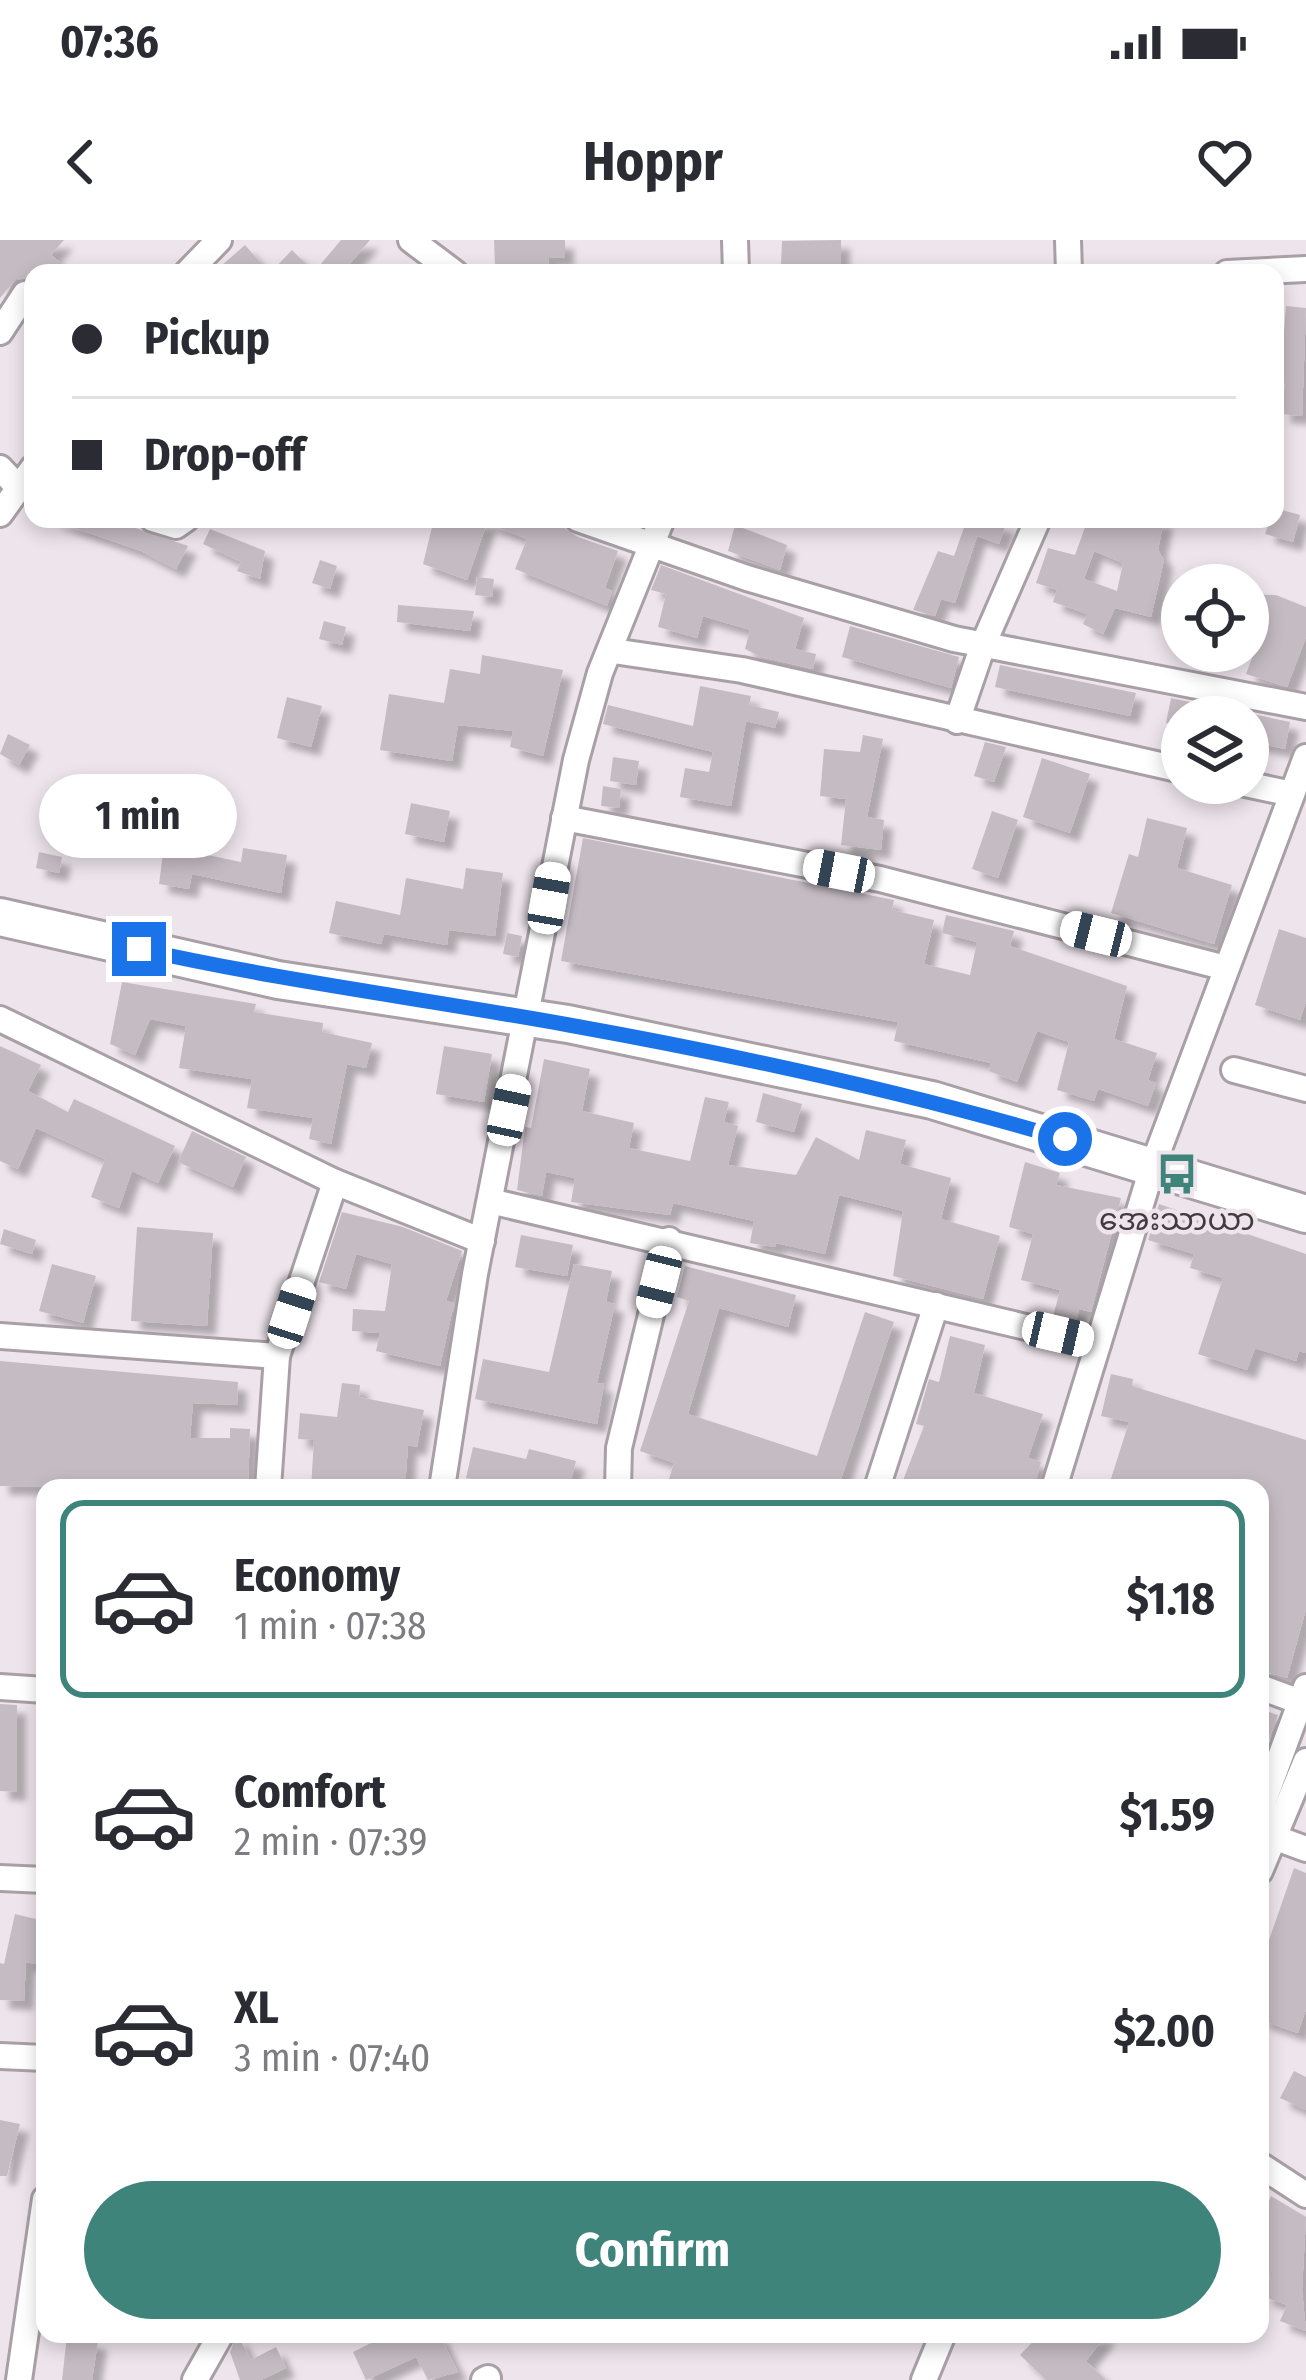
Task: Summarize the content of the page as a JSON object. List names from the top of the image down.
{
  "places": {
    "bus stop": ["အေးသာယာ"]
  },
  "page": {
    "status": "07:36",
    "header": "Hoppr",
    "banner": ["Pickup", "Drop-off"],
    "bubble": "1 min",
    "list": [
      {
        "name": "Economy",
        "note": "1 min · 07:38",
        "value": "$1.18"
      },
      {
        "name": "Comfort",
        "note": "2 min · 07:39",
        "value": "$1.59"
      },
      {
        "name": "XL",
        "note": "3 min · 07:40",
        "value": "$2.00"
      }
    ],
    "buttons": "Confirm"
  }
}
